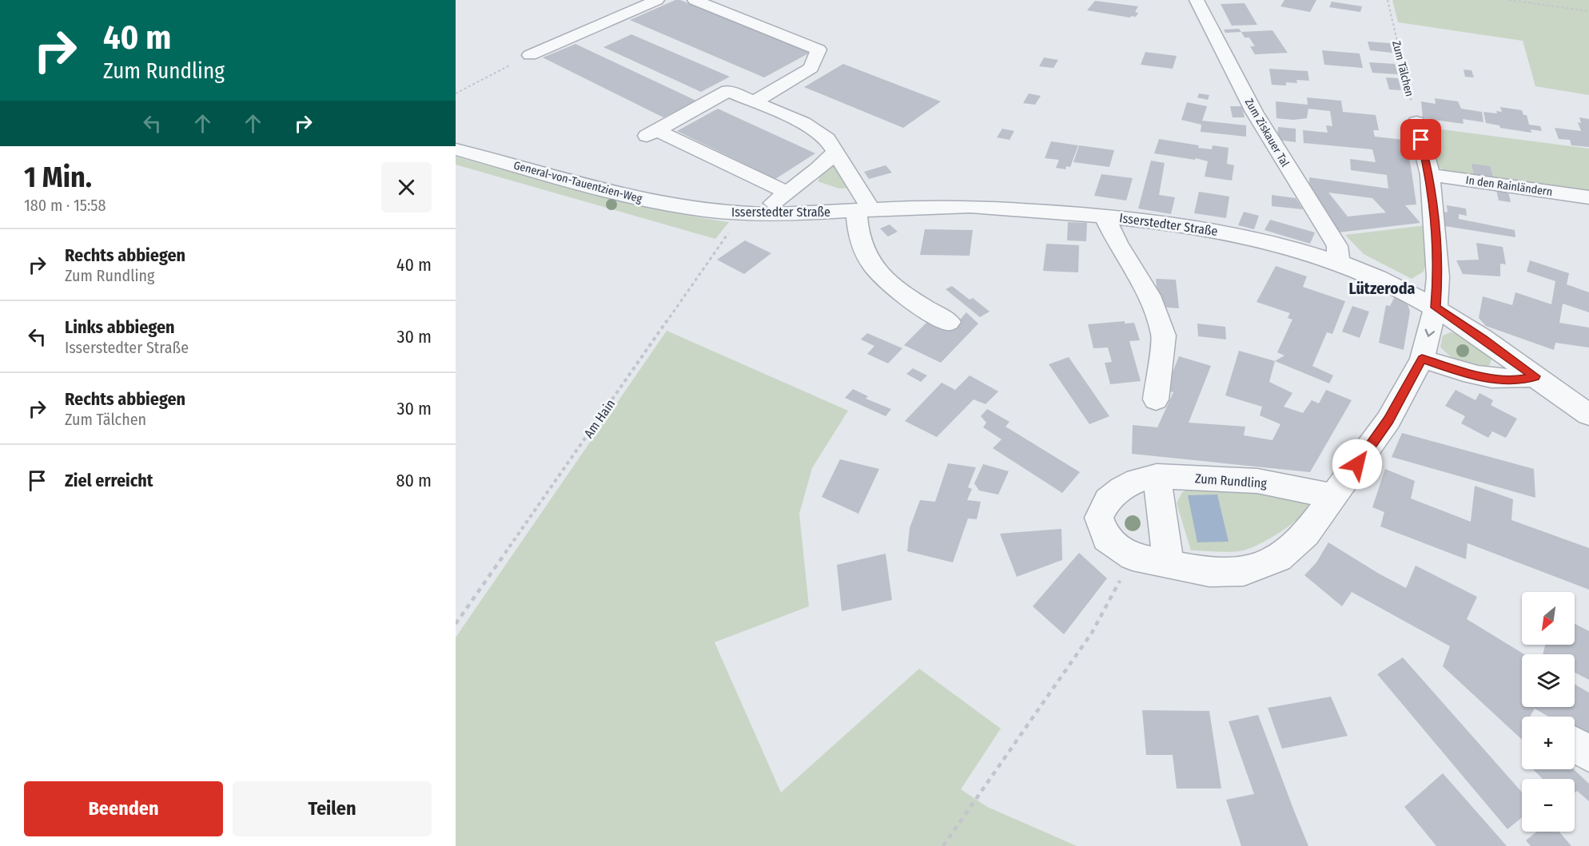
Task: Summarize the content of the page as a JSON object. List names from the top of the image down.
{
  "streets": {
    "street": [
      "Zum Ziskauer Tal",
      "General-von-Tauentzien-Weg",
      "In den Rainländern",
      "Isserstedter Straße",
      "Zum Rundling"
    ],
    "path": ["Zum Tälchen", "Am Hain"]
  },
  "crossings": [
    ["Zum Ziskauer Tal", "Isserstedter Straße"],
    ["General-von-Tauentzien-Weg", "Isserstedter Straße"],
    ["Isserstedter Straße", "Am Hain"],
    ["Isserstedter Straße", "Zum Rundling"]
  ],
  "districts": ["Lützeroda"],
  "north": "bottom left",
  "page": {
    "turn": ["40 m", "Zum Rundling"],
    "heading": ["1 Min.", "180 m · 15:58"],
    "list": [
      {
        "name": "Rechts abbiegen",
        "note": "Zum Rundling",
        "value": "40 m"
      },
      {
        "name": "Links abbiegen",
        "note": "Isserstedter Straße",
        "value": "30 m"
      },
      {
        "name": "Rechts abbiegen",
        "note": "Zum Tälchen",
        "value": "30 m"
      },
      {
        "name": "Ziel erreicht",
        "value": "80 m"
      }
    ],
    "map_buttons": ["+", "−"],
    "buttons": ["Beenden", "Teilen"]
  }
}
